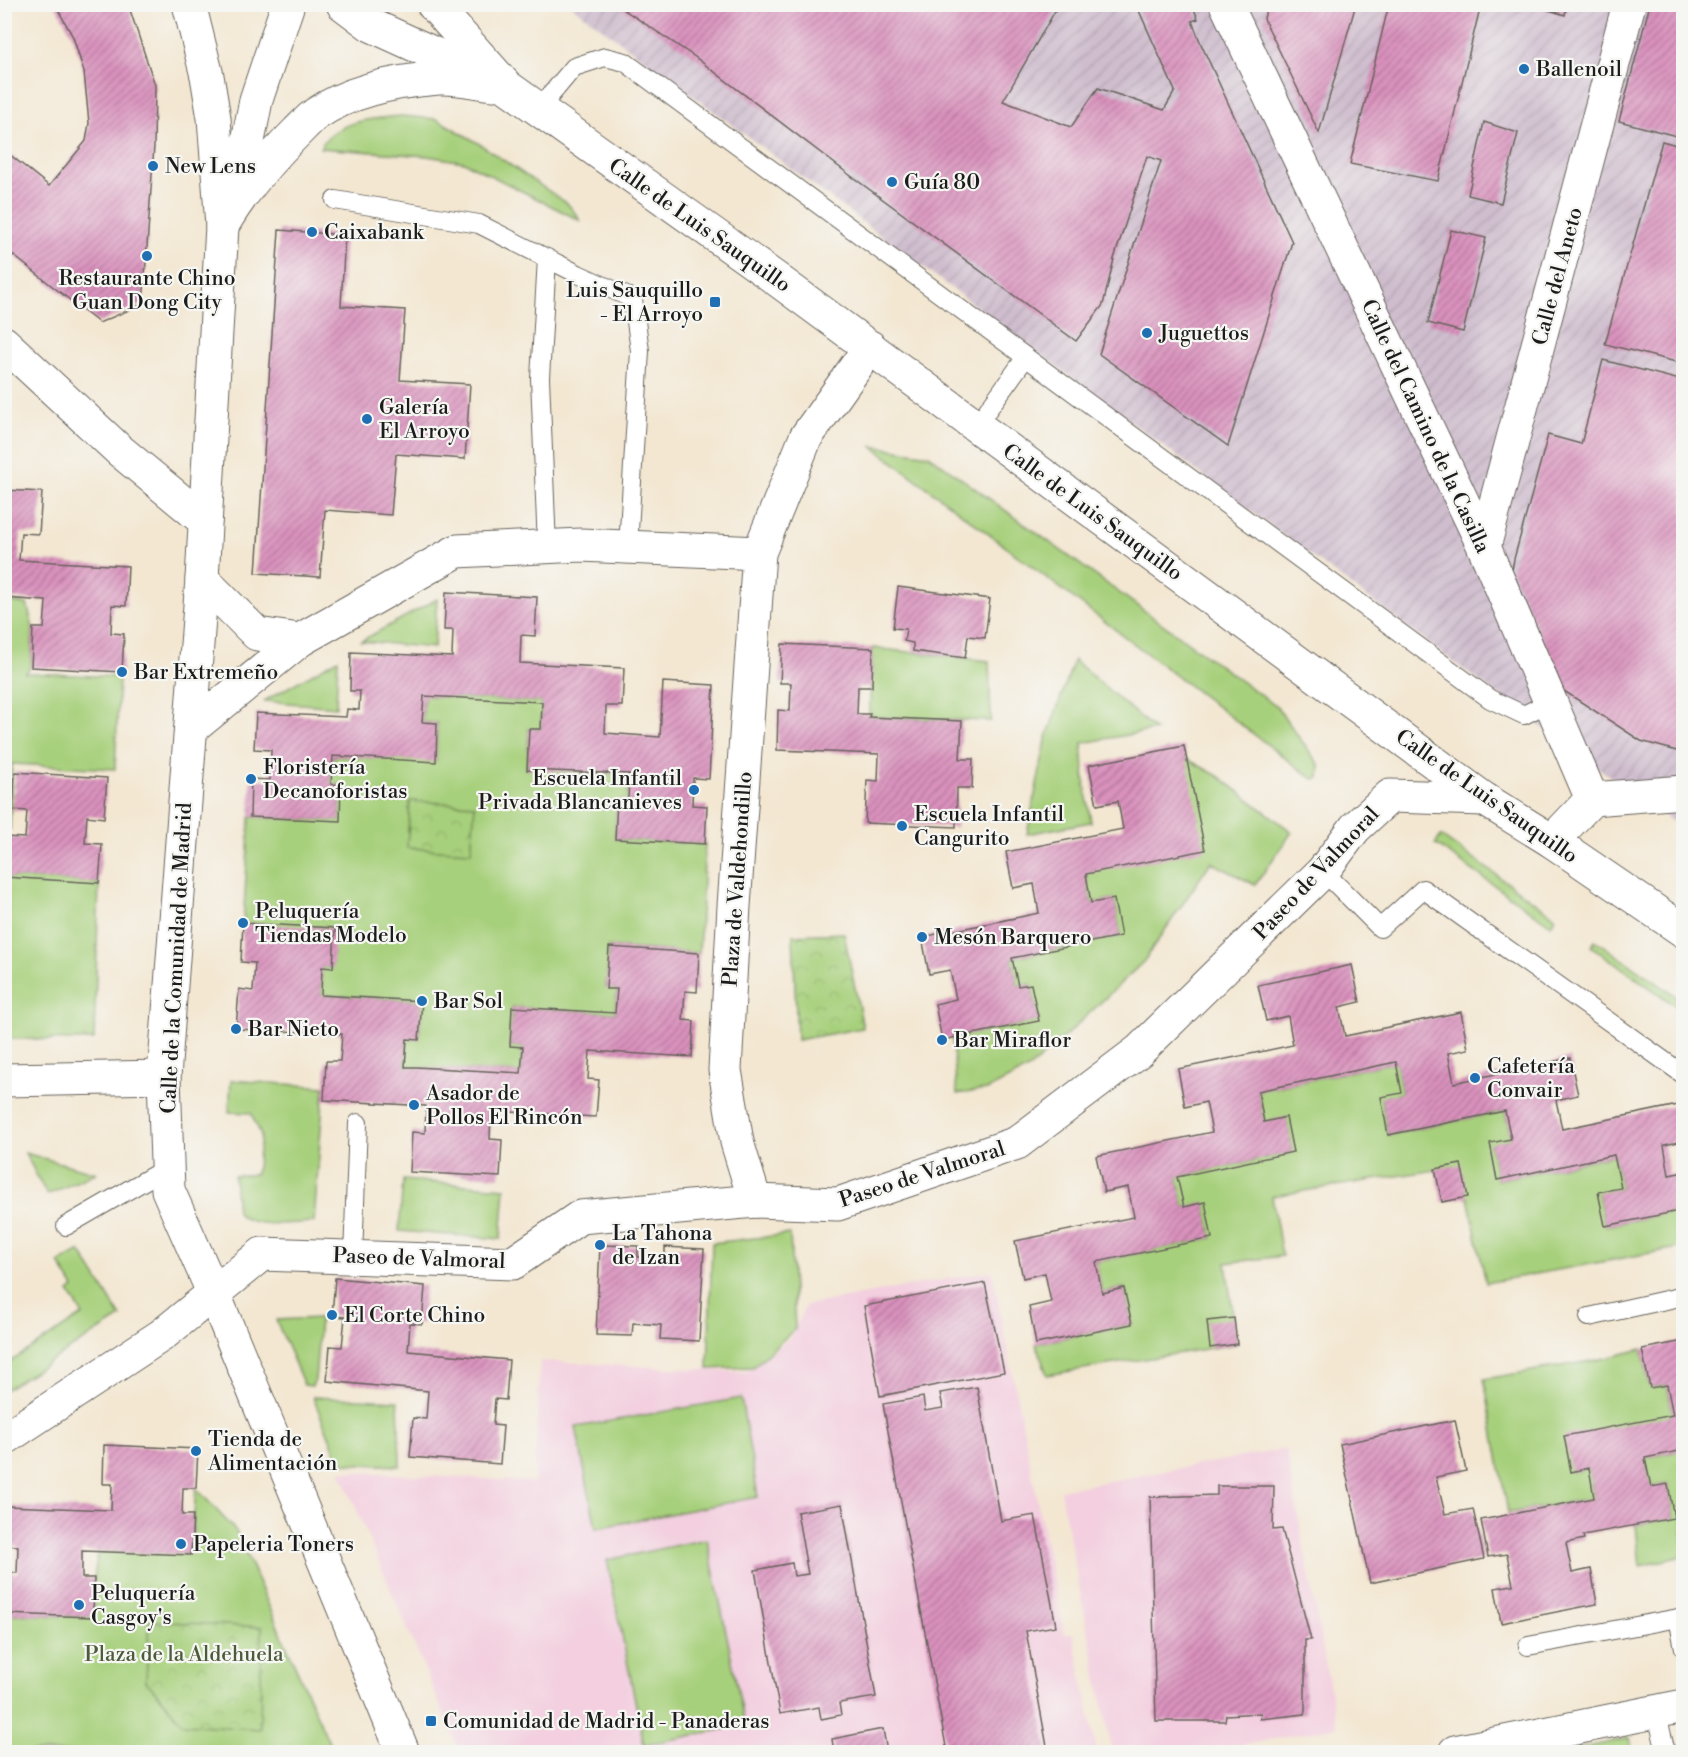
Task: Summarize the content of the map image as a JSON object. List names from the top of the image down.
{
  "streets": {
    "street": [
      "Calle de Luis Sauquillo",
      "Calle del Aneto",
      "Calle del Camino de la Casilla",
      "Paseo de Valmoral",
      "Plaza de Valdehondillo",
      "Calle de la Comunidad de Madrid"
    ]
  },
  "crossings": [
    ["Calle de Luis Sauquillo", "Paseo de Valmoral"],
    ["Calle de Luis Sauquillo", "Plaza de Valdehondillo"],
    ["Calle del Aneto", "Calle del Camino de la Casilla"],
    ["Paseo de Valmoral", "Plaza de Valdehondillo"],
    ["Paseo de Valmoral", "Calle de la Comunidad de Madrid"]
  ],
  "parks": ["Plaza de la Aldehuela"],
  "places": {
    "other": [
      "Ballenoil",
      "New Lens",
      "Guía 80",
      "Caixabank",
      "Restaurante Chino Guan Dong City",
      "Juguettos",
      "Galería El Arroyo",
      "Bar Extremeño",
      "Floristería Decanoforistas",
      "Escuela Infantil Privada Blancanieves",
      "Escuela Infantil Cangurito",
      "Peluquería Tiendas Modelo",
      "Mesón Barquero",
      "Bar Sol",
      "Bar Nieto",
      "Bar Miraflor",
      "Cafetería Convair",
      "Asador de Pollos El Rincón",
      "La Tahona de Izan",
      "El Corte Chino",
      "Tienda de Alimentación",
      "Papeleria Toners",
      "Peluquería Casgoy's"
    ],
    "transit": ["Luis Sauquillo - El Arroyo", "Comunidad de Madrid - Panaderas"]
  }
}
